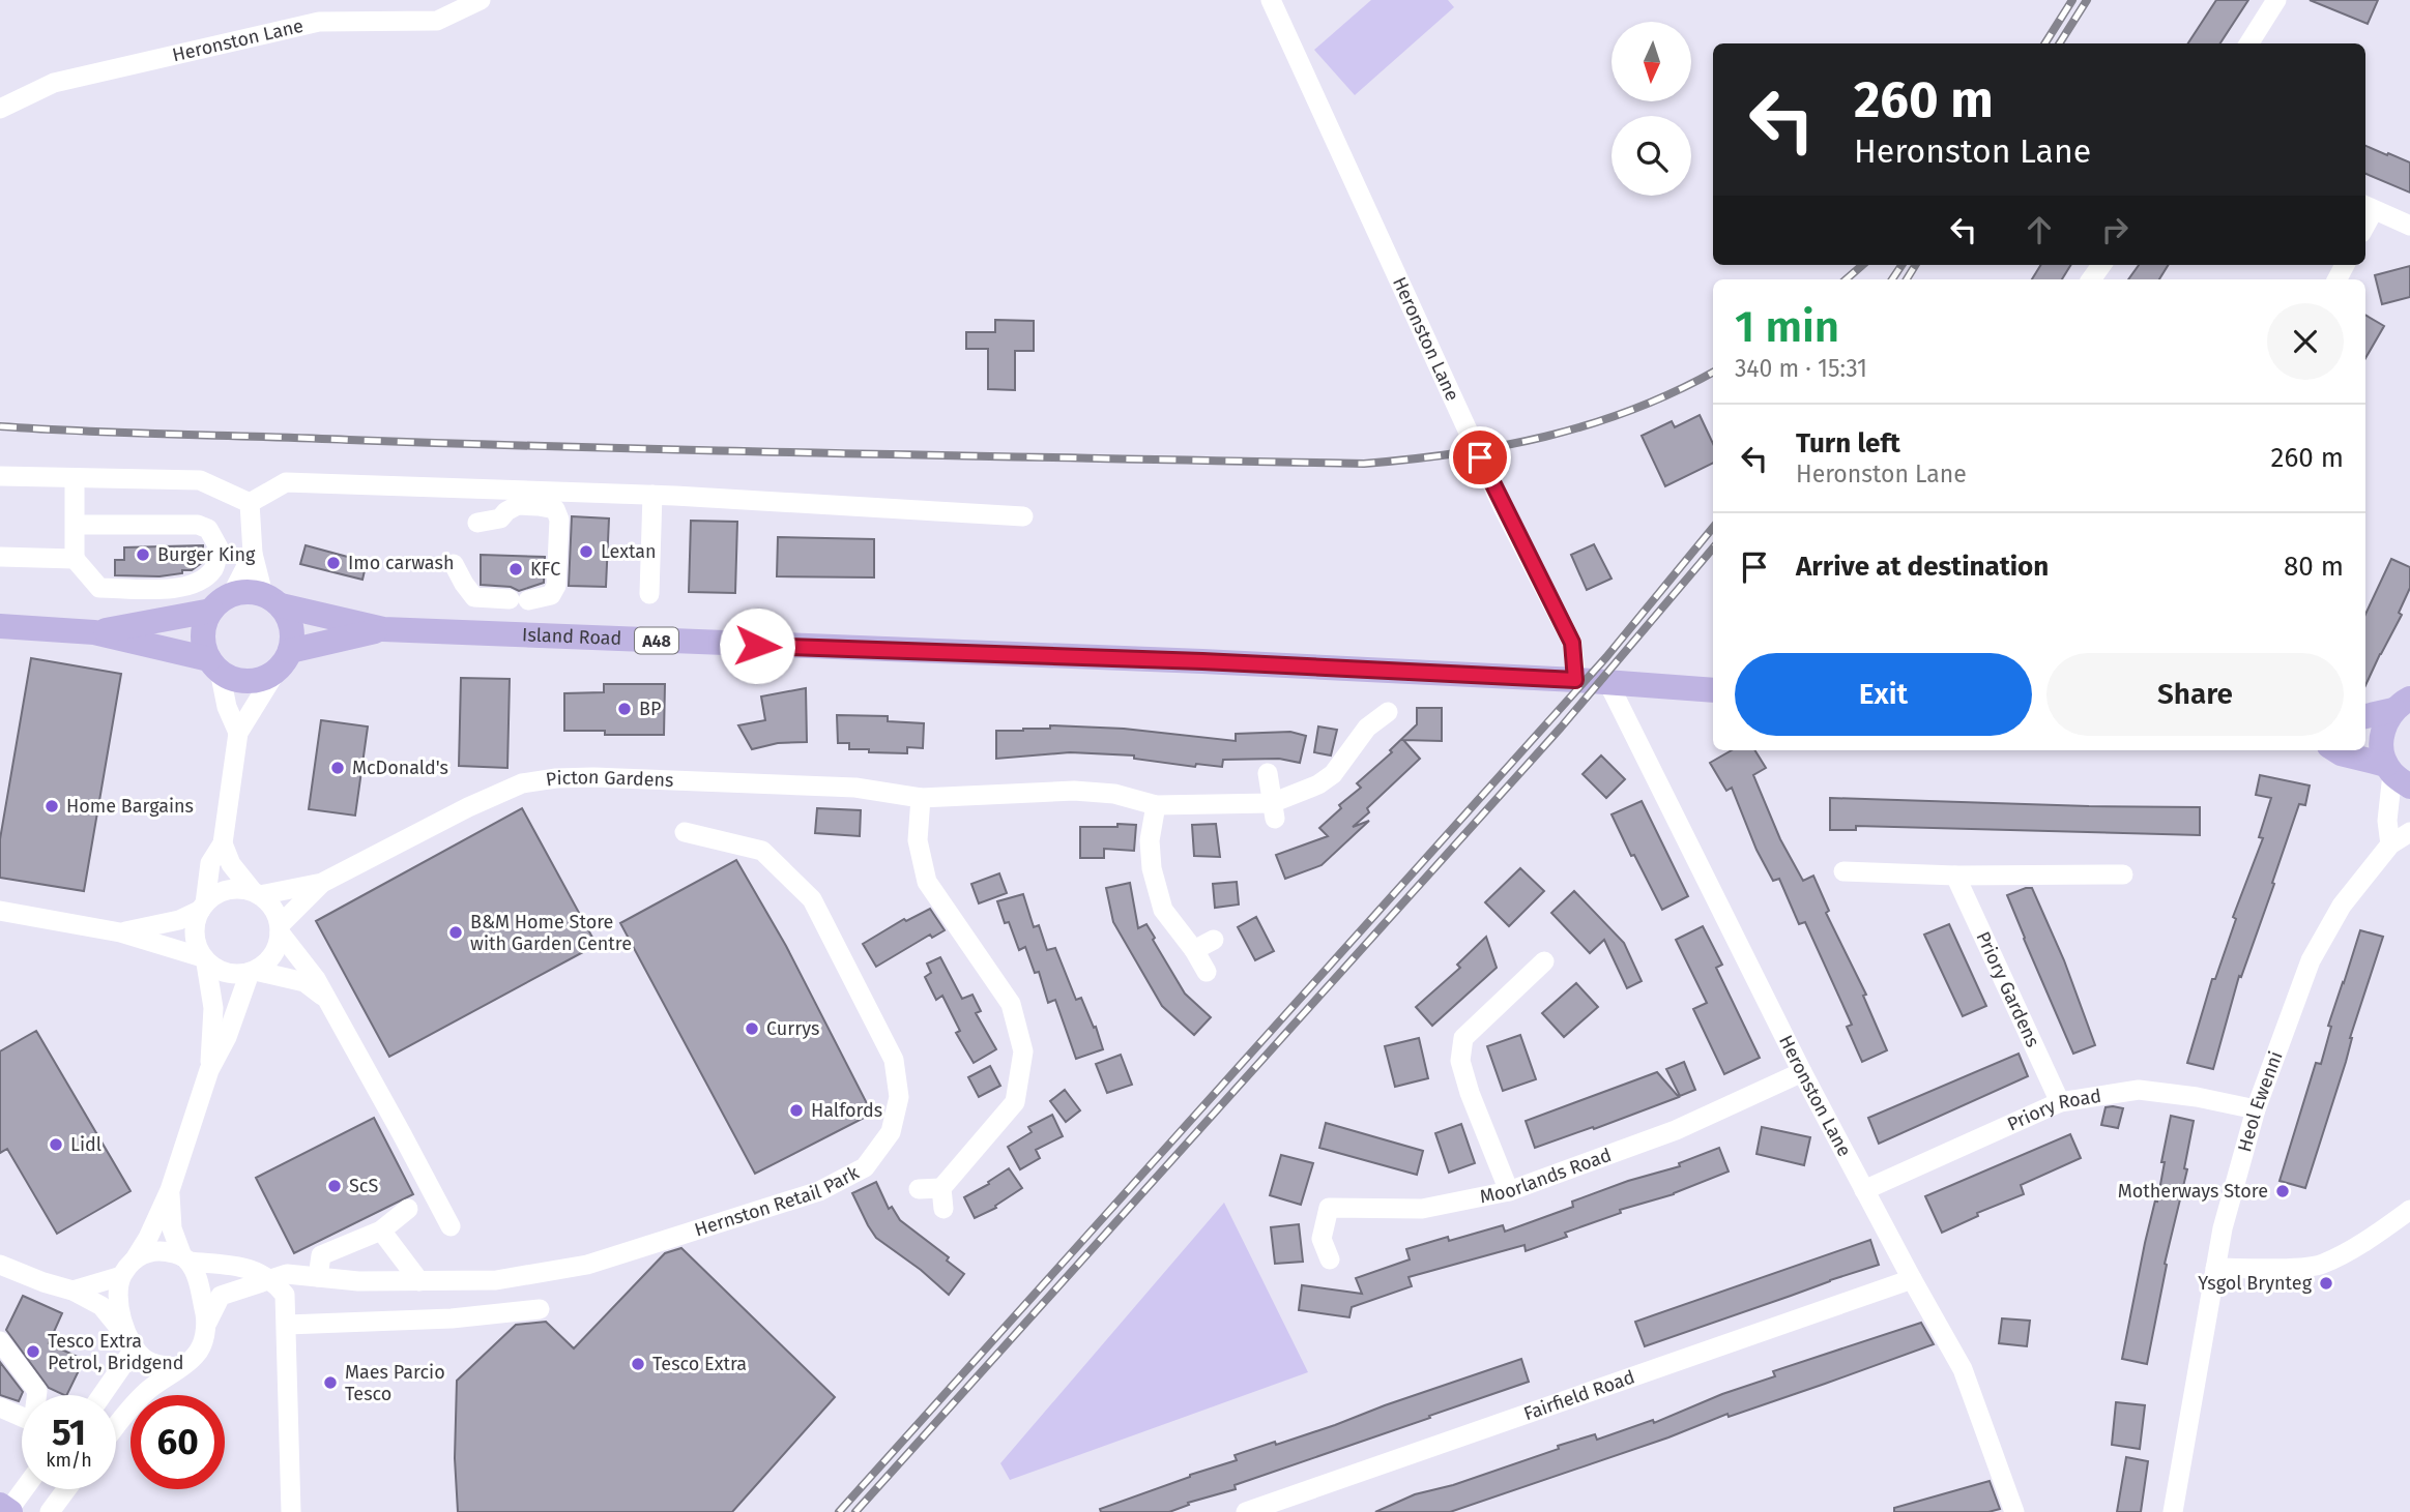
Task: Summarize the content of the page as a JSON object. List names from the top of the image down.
{
  "streets": {
    "main road": ["Island Road", "A48"],
    "street": [
      "Heronston Lane",
      "Picton Gardens",
      "Priory Gardens",
      "Heol Ewenni",
      "Priory Road",
      "Moorlands Road",
      "Hernston Retail Park",
      "Fairfield Road"
    ]
  },
  "crossings": [
    ["Heronston Lane", "Island Road"],
    ["Heronston Lane", "Priory Road"],
    ["Heronston Lane", "Moorlands Road"],
    ["Heronston Lane", "Fairfield Road"],
    ["Island Road", "A48"],
    ["Priory Gardens", "Priory Road"],
    ["Heol Ewenni", "Priory Road"]
  ],
  "places": [
    "Lextan",
    "Burger King",
    "Imo carwash",
    "KFC",
    "BP",
    "McDonald's",
    "Home Bargains",
    "B&M Home Store with Garden Centre",
    "Currys",
    "Halfords",
    "Lidl",
    "ScS",
    "Motherways Store",
    "Ysgol Brynteg",
    "Tesco Extra Petrol, Bridgend",
    "Tesco Extra",
    "Maes Parcio Tesco"
  ],
  "north": "bottom",
  "page": {
    "turn": ["260 m", "Heronston Lane"],
    "heading": ["1 min", "340 m · 15:31"],
    "list": [
      {
        "name": "Turn left",
        "note": "Heronston Lane",
        "value": "260 m"
      },
      {
        "name": "Arrive at destination",
        "value": "80 m"
      }
    ],
    "buttons": ["Exit", "Share"],
    "speed": "51 km/h",
    "limit": "60"
  }
}
